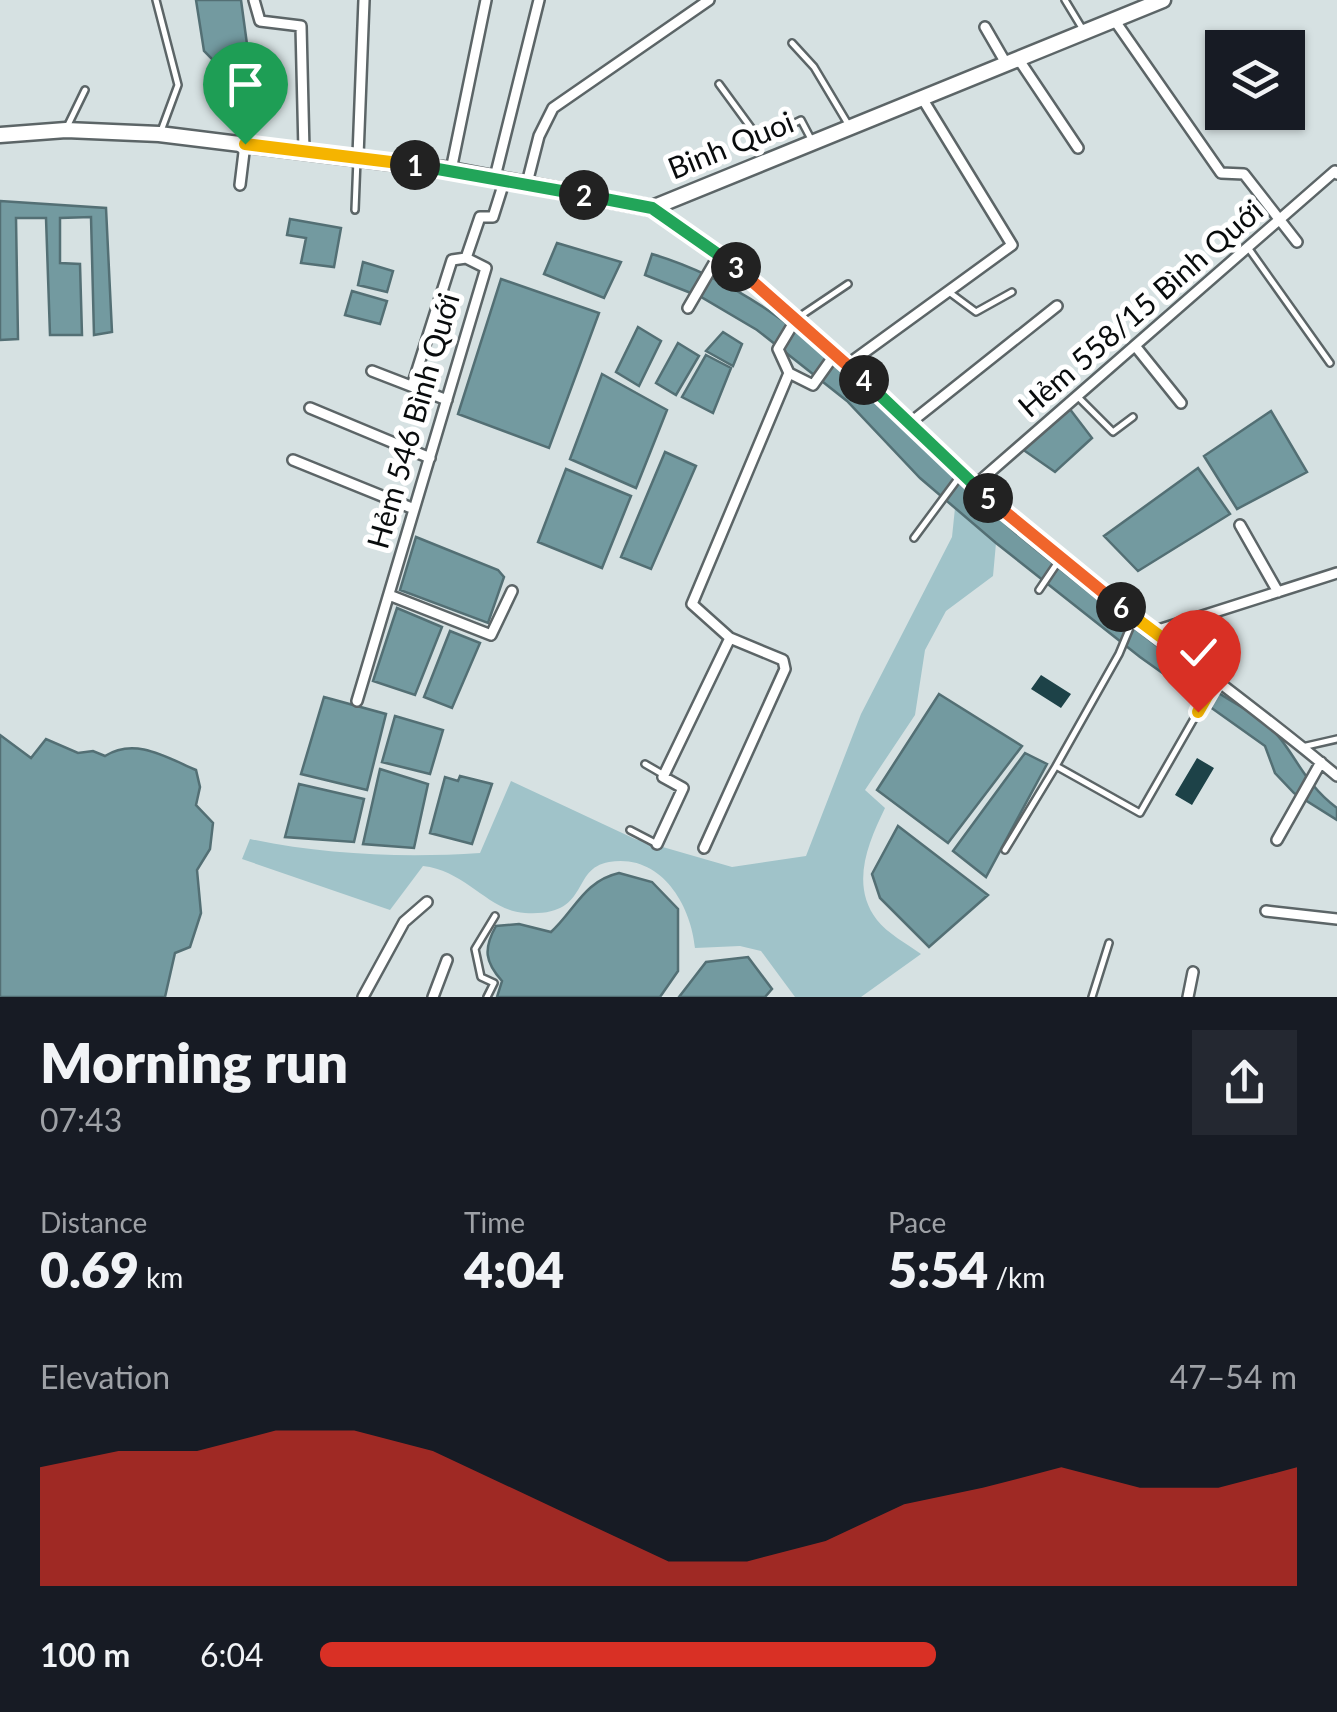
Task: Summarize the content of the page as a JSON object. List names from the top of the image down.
{
  "streets": {
    "main road": ["Binh Quoi"],
    "street": ["Hẻm 558/15 Bình Quới", "Hẻm 546 Bình Quới"]
  },
  "crossings": [
    ["Binh Quoi", "Hẻm 546 Bình Quới"]
  ],
  "page": {
    "pins": [
      "1",
      "2",
      "3",
      "4",
      "5",
      "6"
    ],
    "heading": ["Morning run", "07:43"],
    "stats": [
      ["Distance", "0.69 km"],
      ["Time", "4:04"],
      ["Pace", "5:54 /km"]
    ],
    "chart": ["Elevation", "47–54 m"],
    "list": [
      {
        "name": "100 m",
        "note": "6:04"
      }
    ]
  }
}
